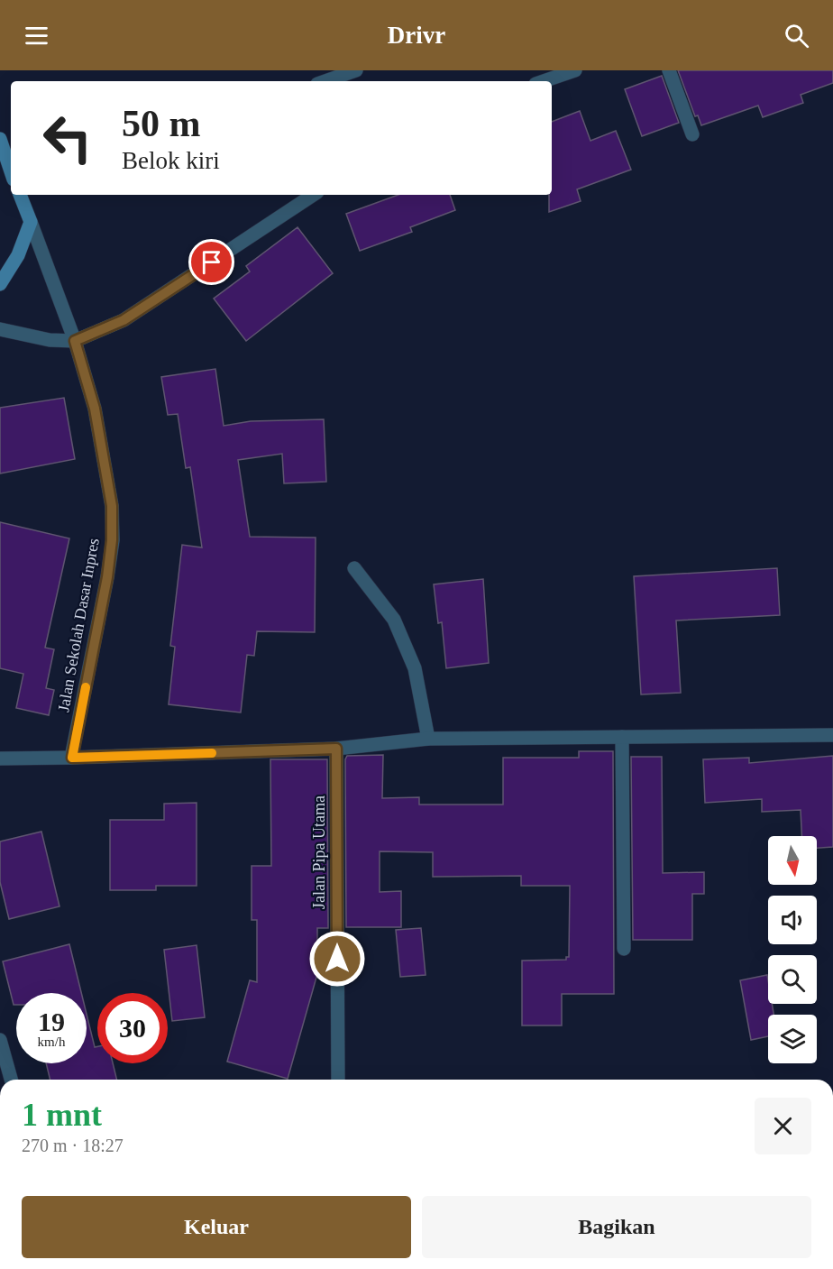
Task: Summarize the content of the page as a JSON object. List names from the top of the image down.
{
  "streets": {
    "street": ["Jalan Sekolah Dasar Inpres", "Jalan Pipa Utama"]
  },
  "north": "bottom",
  "page": {
    "header": "Drivr",
    "turn": ["50 m", "Belok kiri"],
    "speed": "19 km/h",
    "limit": "30",
    "heading": ["1 mnt", "270 m · 18:27"],
    "buttons": ["Keluar", "Bagikan"]
  }
}
